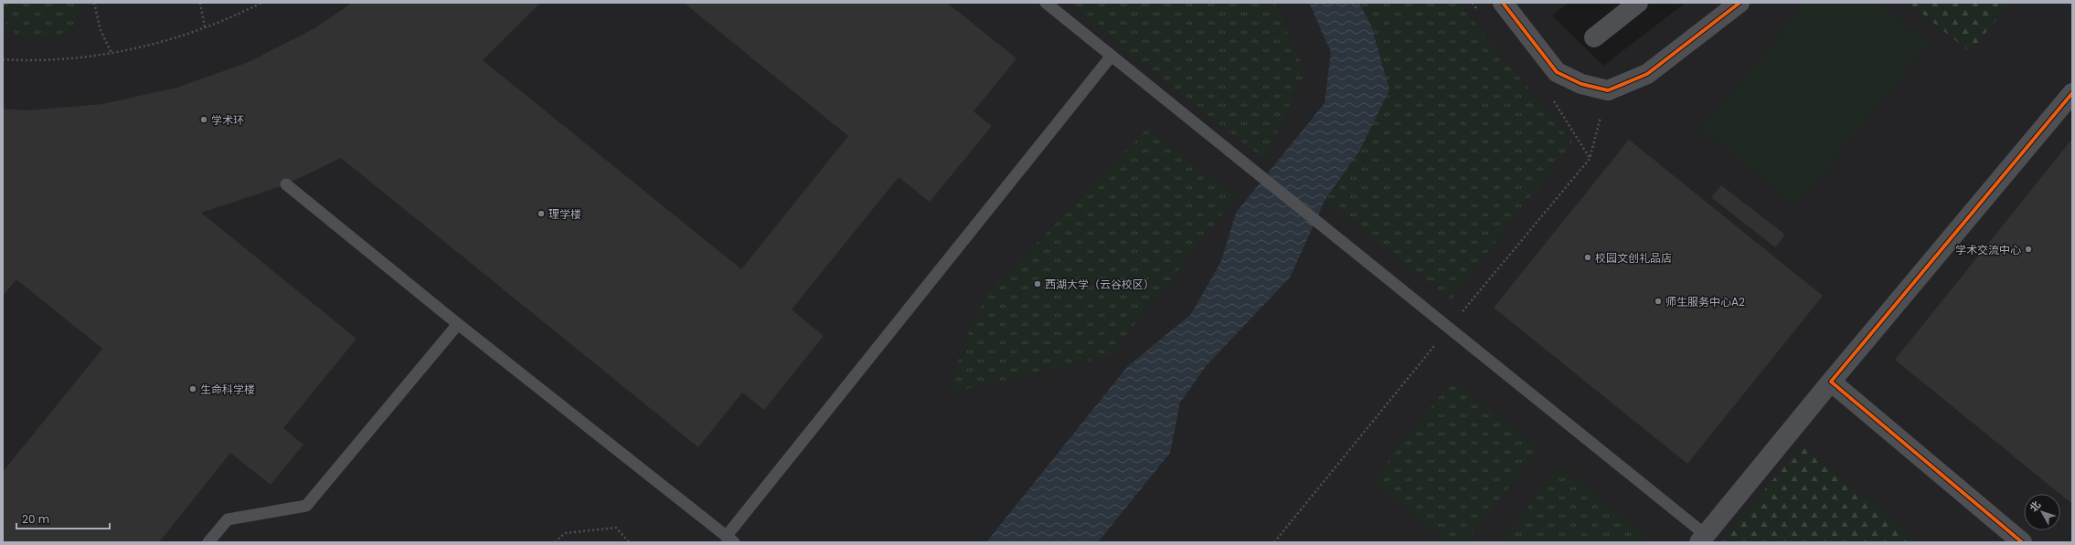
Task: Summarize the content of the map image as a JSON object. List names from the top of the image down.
{
  "places": [
    "学术环",
    "理学楼",
    "学术交流中心",
    "校园文创礼品店",
    "西湖大学（云谷校区）",
    "师生服务中心A2",
    "生命科学楼"
  ],
  "scale_bar": "20 m",
  "north": "top left"
}
